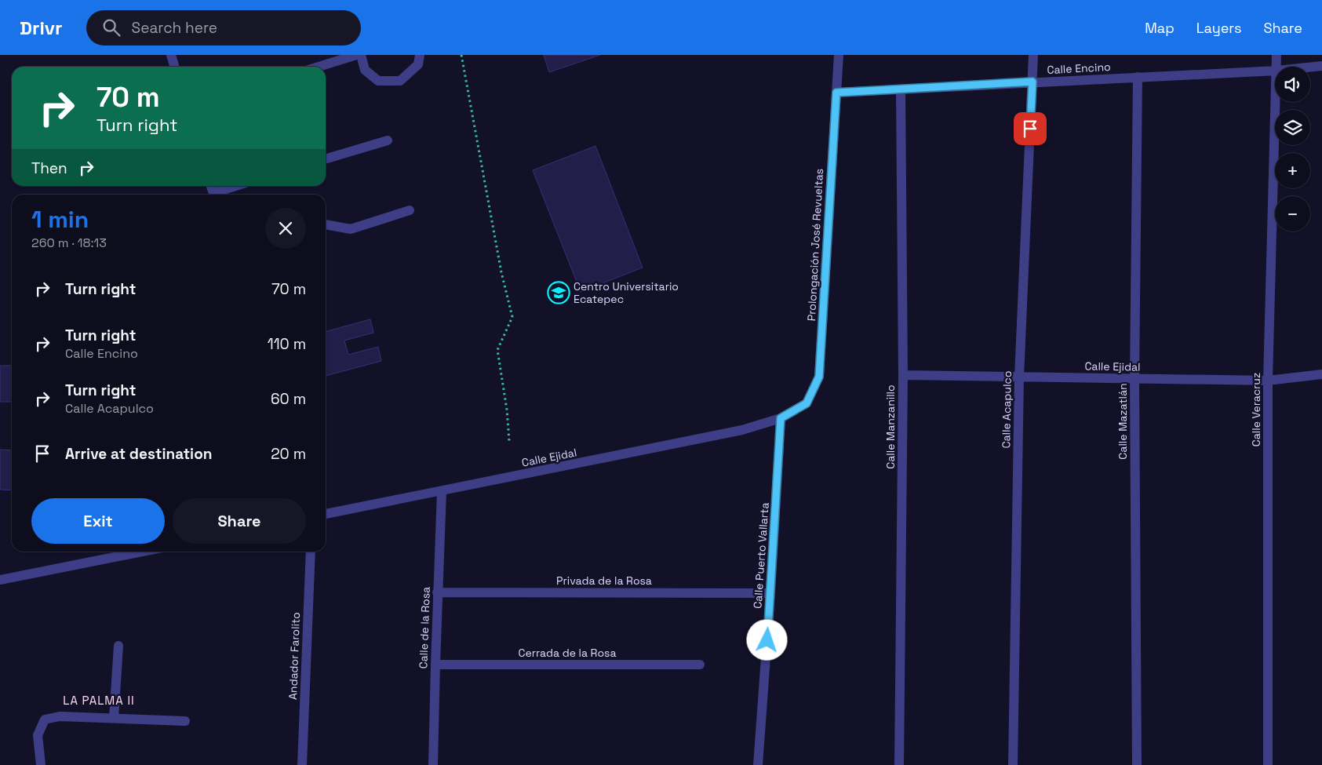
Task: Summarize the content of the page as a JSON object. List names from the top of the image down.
{
  "streets": {
    "street": [
      "Calle Encino",
      "Prolongación José Revueltas",
      "Calle Ejidal",
      "Calle Acapulco",
      "Calle Veracruz",
      "Calle Mazatlán",
      "Calle Manzanillo",
      "Calle Puerto Vallarta",
      "Privada de la Rosa",
      "Calle de la Rosa",
      "Cerrada de la Rosa",
      "Andador Farolito"
    ]
  },
  "crossings": [
    ["Calle Encino", "Prolongación José Revueltas"],
    ["Calle Encino", "Calle Acapulco"],
    ["Calle Encino", "Calle Mazatlán"],
    ["Calle Encino", "Calle Manzanillo"],
    ["Prolongación José Revueltas", "Calle Ejidal"],
    ["Prolongación José Revueltas", "Calle Puerto Vallarta"],
    ["Calle Ejidal", "Calle Acapulco"],
    ["Calle Ejidal", "Calle Veracruz"],
    ["Calle Ejidal", "Calle Mazatlán"],
    ["Calle Ejidal", "Calle Manzanillo"],
    ["Calle Ejidal", "Calle Puerto Vallarta"],
    ["Calle Ejidal", "Calle de la Rosa"],
    ["Calle Puerto Vallarta", "Privada de la Rosa"],
    ["Privada de la Rosa", "Calle de la Rosa"],
    ["Calle de la Rosa", "Cerrada de la Rosa"]
  ],
  "districts": ["LA PALMA II"],
  "places": {
    "school or university": ["Centro Universitario Ecatepec"]
  },
  "page": {
    "header": "Drivr",
    "search": "Search here",
    "nav": ["Map", "Layers", "Share"],
    "map_buttons": ["+", "−"],
    "turn": ["70 m", "Turn right"],
    "then": "Then",
    "heading": ["1 min", "260 m · 18:13"],
    "list": [
      {
        "name": "Turn right",
        "value": "70 m"
      },
      {
        "name": "Turn right",
        "note": "Calle Encino",
        "value": "110 m"
      },
      {
        "name": "Turn right",
        "note": "Calle Acapulco",
        "value": "60 m"
      },
      {
        "name": "Arrive at destination",
        "value": "20 m"
      }
    ],
    "buttons": ["Exit", "Share"]
  }
}
